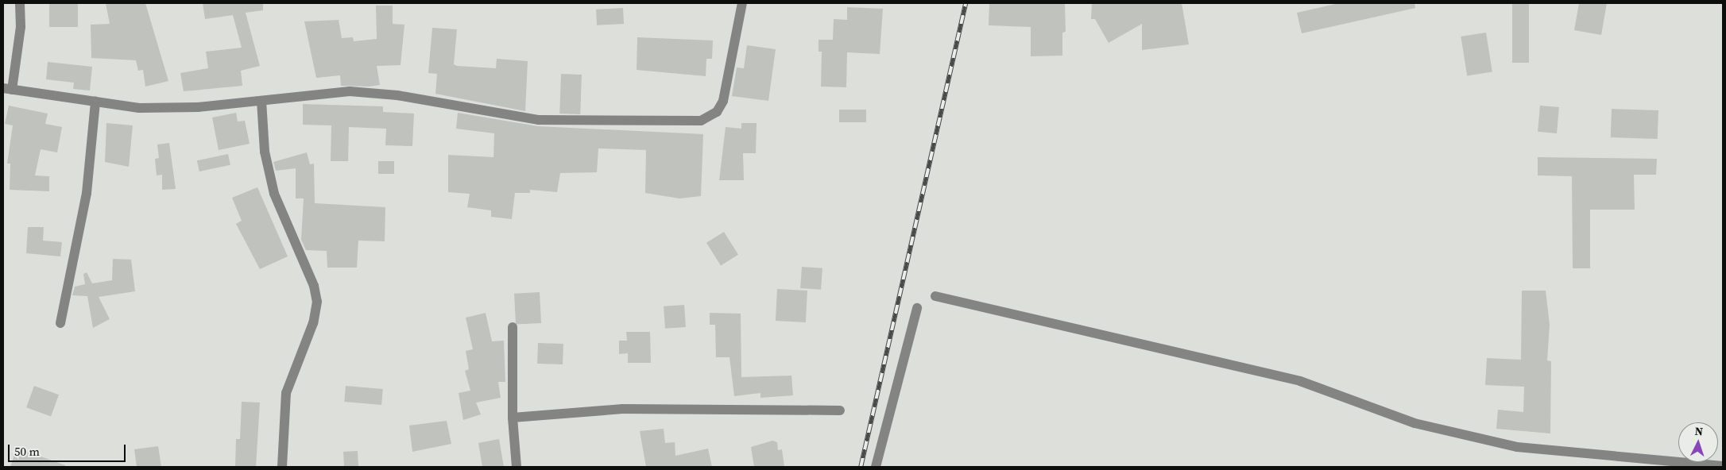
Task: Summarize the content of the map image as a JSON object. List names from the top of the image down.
{
  "scale_bar": "50 m",
  "north": "top"
}
